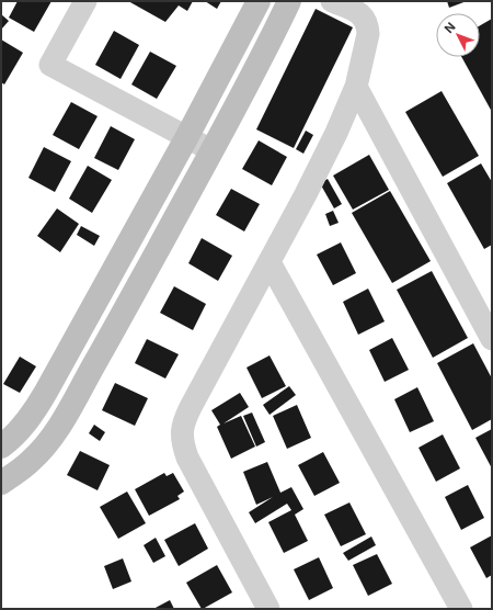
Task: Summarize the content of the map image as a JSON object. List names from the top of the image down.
{
  "north": "top left"
}
